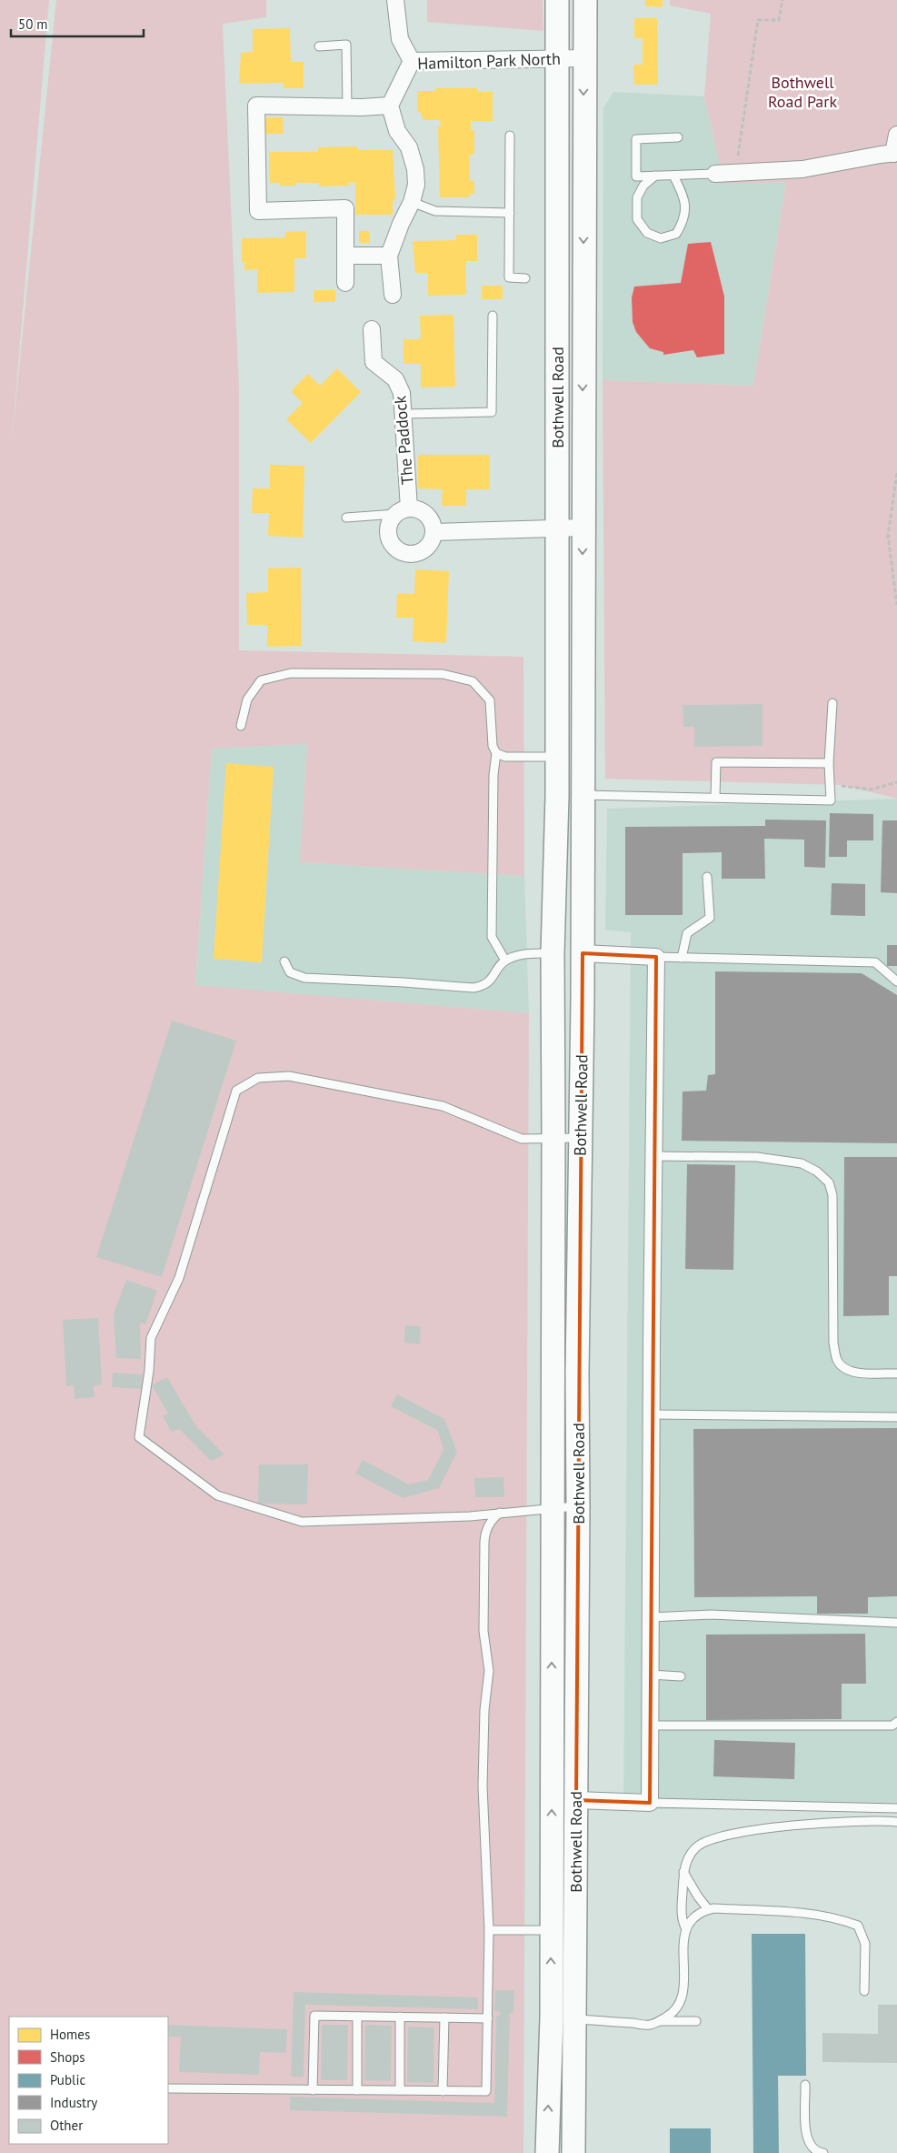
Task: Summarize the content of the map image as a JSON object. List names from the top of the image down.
{
  "streets": {
    "main road": ["Bothwell Road"],
    "street": ["Hamilton Park North", "The Paddock"]
  },
  "crossings": [
    ["Hamilton Park North", "Bothwell Road"]
  ],
  "parks": ["Bothwell Road Park"],
  "legend": [
    "Homes",
    "Shops",
    "Public",
    "Industry",
    "Other"
  ],
  "scale_bar": "50 m"
}
